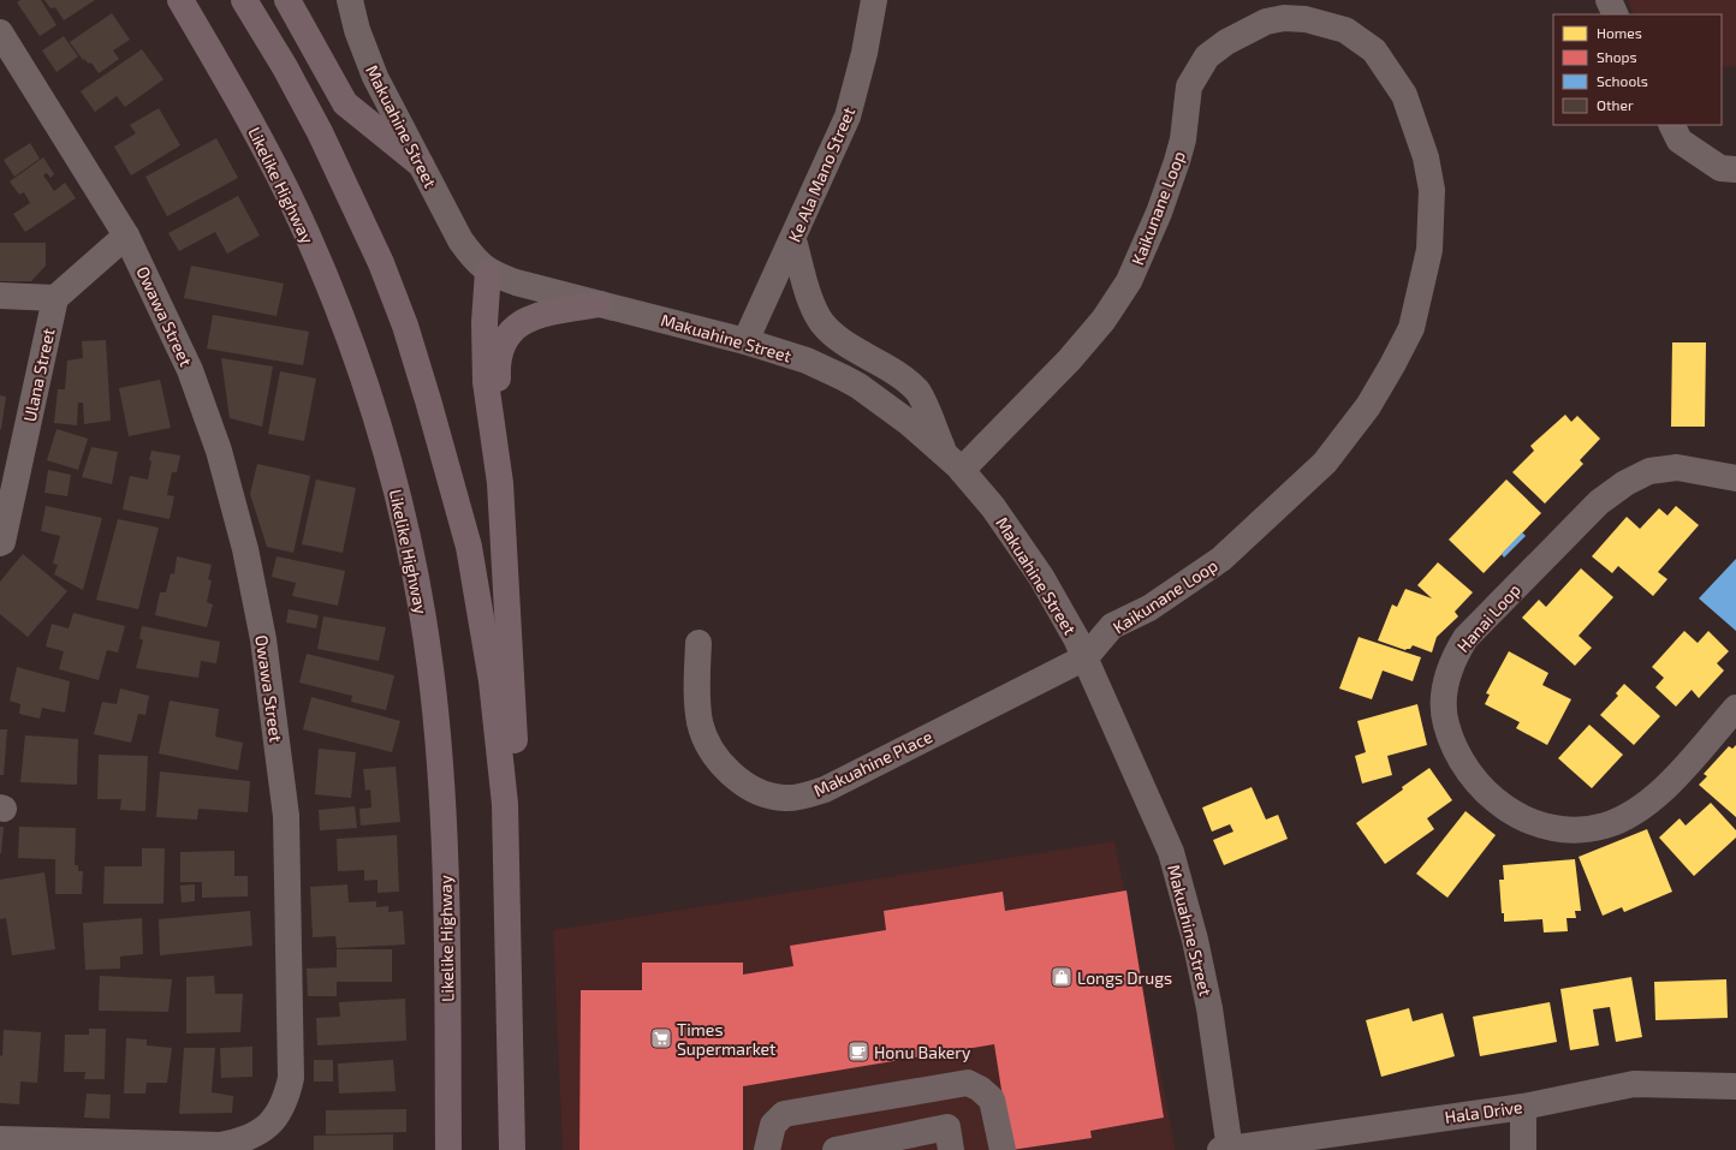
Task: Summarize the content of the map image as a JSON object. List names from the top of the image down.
{
  "streets": {
    "highway": ["Likelike Highway"],
    "street": [
      "Makuahine Street",
      "Ke Ala Mano Street",
      "Kaikunane Loop",
      "Owawa Street",
      "Ulana Street",
      "Hanai Loop",
      "Makuahine Place",
      "Hala Drive"
    ]
  },
  "crossings": [
    ["Makuahine Street", "Ke Ala Mano Street"],
    ["Makuahine Street", "Kaikunane Loop"],
    ["Makuahine Street", "Makuahine Place"],
    ["Makuahine Street", "Hala Drive"],
    ["Kaikunane Loop", "Makuahine Place"]
  ],
  "places": {
    "shop": ["Longs Drugs"],
    "supermarket": ["Times Supermarket"],
    "cafe": ["Honu Bakery"]
  },
  "legend": [
    "Homes",
    "Shops",
    "Schools",
    "Other"
  ]
}
